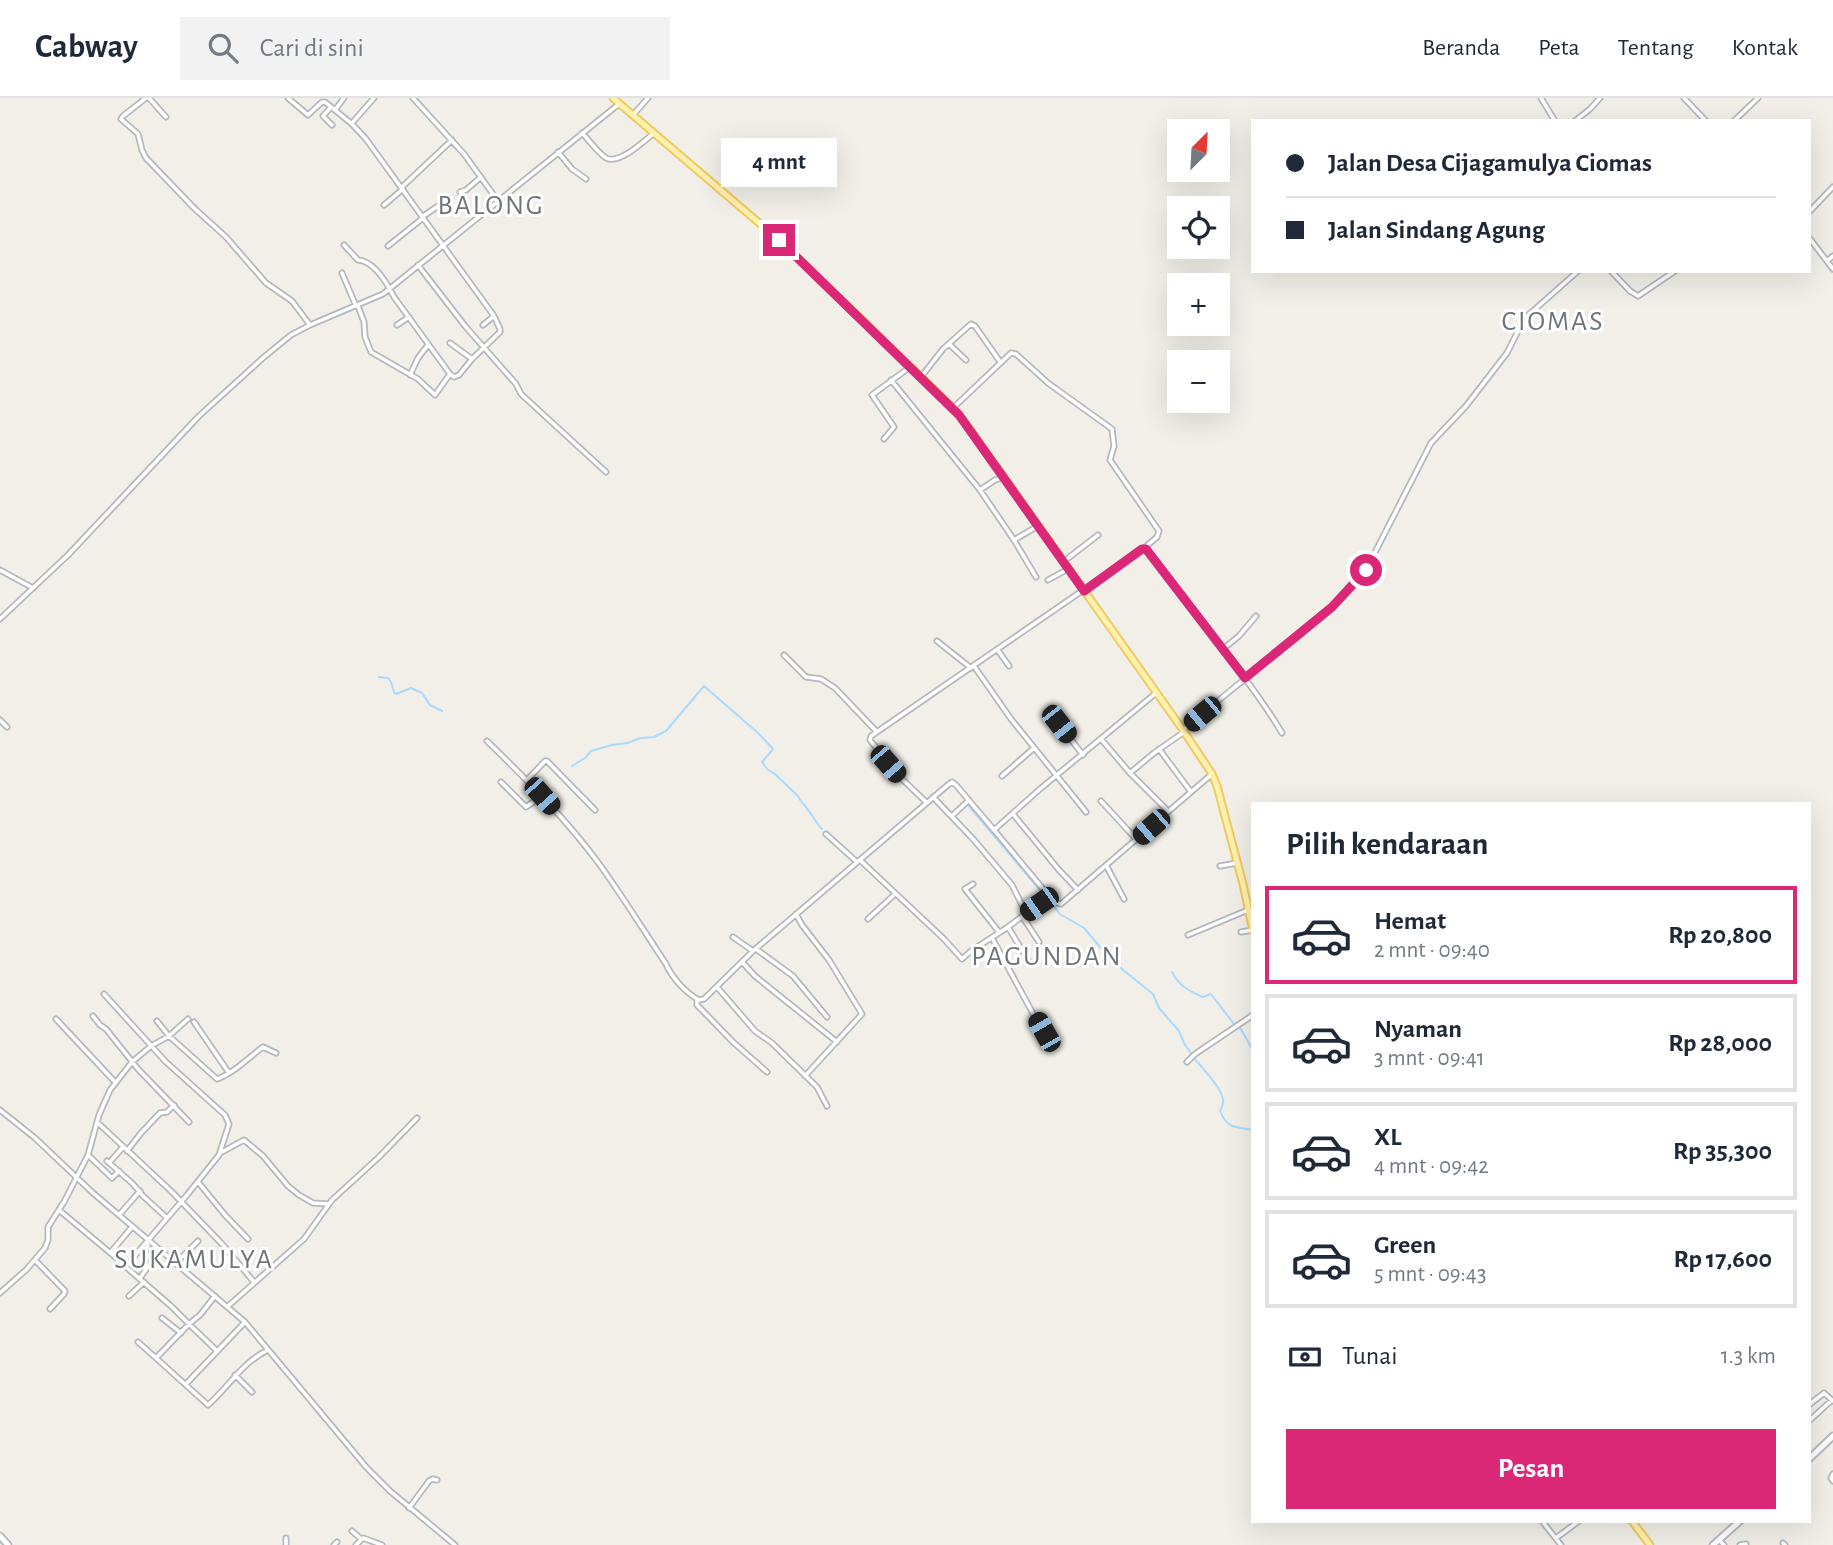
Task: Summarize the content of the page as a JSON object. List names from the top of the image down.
{
  "districts": [
    "BALONG",
    "CIOMAS",
    "PAGUNDAN",
    "SUKAMULYA"
  ],
  "north": "top right",
  "page": {
    "header": "Cabway",
    "search": "Cari di sini",
    "nav": [
      "Beranda",
      "Peta",
      "Tentang",
      "Kontak"
    ],
    "map_buttons": ["+", "−"],
    "banner": ["Jalan Desa Cijagamulya Ciomas", "Jalan Sindang Agung"],
    "bubble": "4 mnt",
    "heading": "Pilih kendaraan",
    "list": [
      {
        "name": "Hemat",
        "note": "2 mnt · 09:40",
        "value": "Rp 20,800"
      },
      {
        "name": "Nyaman",
        "note": "3 mnt · 09:41",
        "value": "Rp 28,000"
      },
      {
        "name": "XL",
        "note": "4 mnt · 09:42",
        "value": "Rp 35,300"
      },
      {
        "name": "Green",
        "note": "5 mnt · 09:43",
        "value": "Rp 17,600"
      }
    ],
    "pay": ["Tunai", "1.3 km"],
    "buttons": "Pesan"
  }
}
